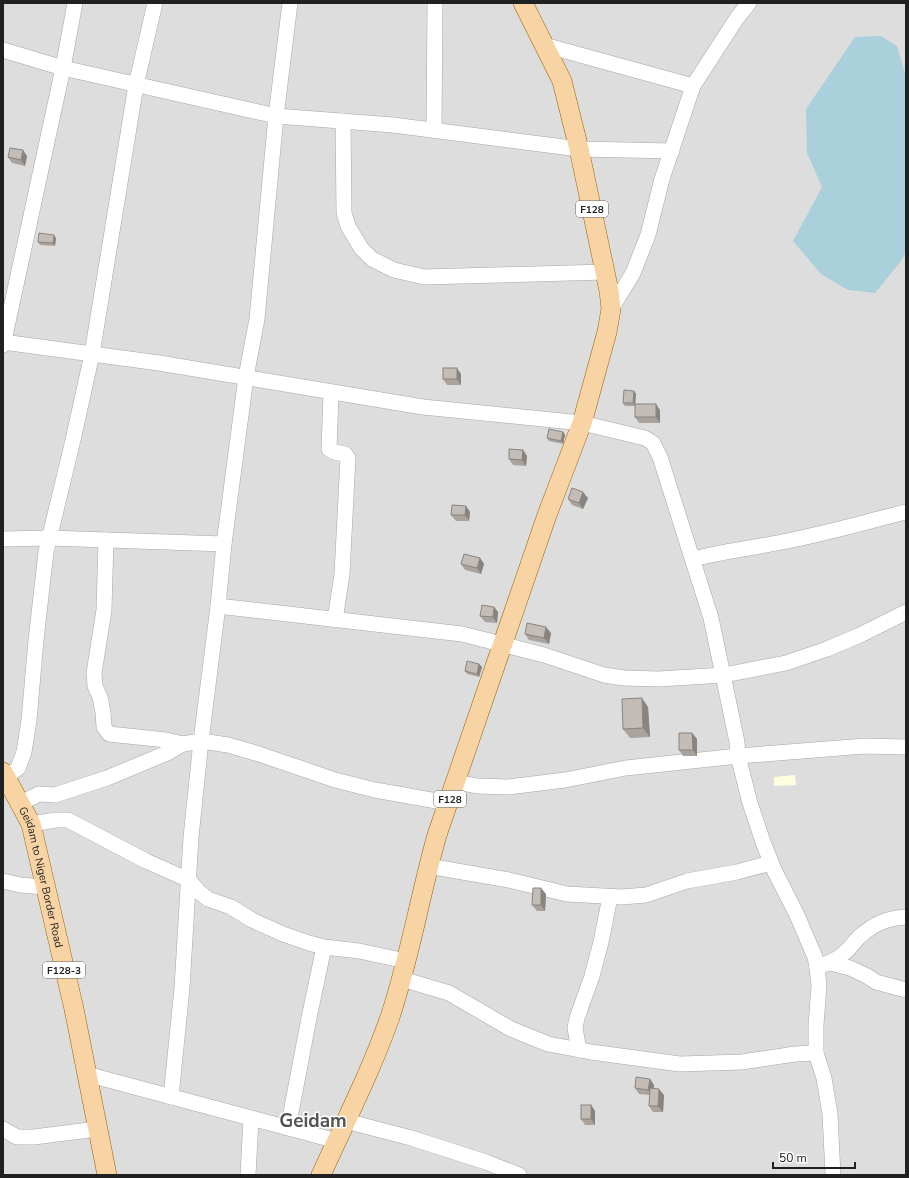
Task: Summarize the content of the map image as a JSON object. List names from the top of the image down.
{
  "streets": {
    "main road": ["F128", "Geidam to Niger Border Road", "F128-3"]
  },
  "districts": ["Geidam"],
  "scale_bar": "50 m"
}
